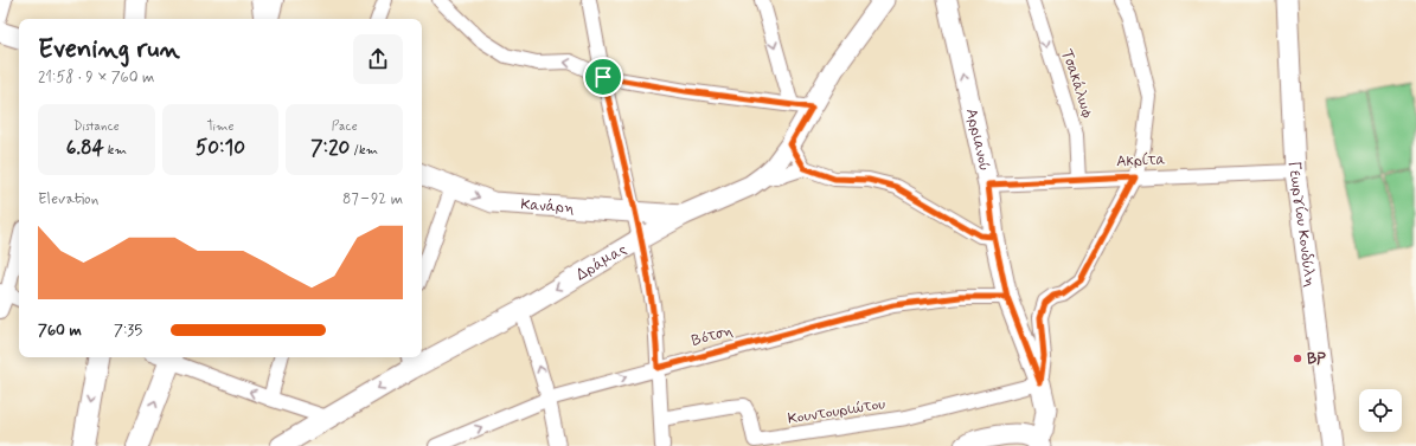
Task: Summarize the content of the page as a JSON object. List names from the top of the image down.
{
  "streets": {
    "street": [
      "Τσακάλωφ",
      "Αρριανού",
      "Ακρίτα",
      "Κανάρη",
      "Γεωργίου Κονδύλη",
      "Δράμας",
      "Βότση",
      "Κουντουριώτου"
    ]
  },
  "crossings": [
    ["Τσακάλωφ", "Ακρίτα"],
    ["Αρριανού", "Ακρίτα"],
    ["Αρριανού", "Βότση"],
    ["Αρριανού", "Κουντουριώτου"],
    ["Ακρίτα", "Γεωργίου Κονδύλη"],
    ["Κανάρη", "Δράμας"]
  ],
  "one_way": ["Βότση"],
  "places": ["BP"],
  "page": {
    "heading": ["Evening run", "21:58 · 9 × 760 m"],
    "stats": [
      ["Distance", "6.84 km"],
      ["Time", "50:10"],
      ["Pace", "7:20 /km"]
    ],
    "chart": ["Elevation", "87–92 m"],
    "list": [
      {
        "name": "760 m",
        "note": "7:35"
      }
    ]
  }
}
